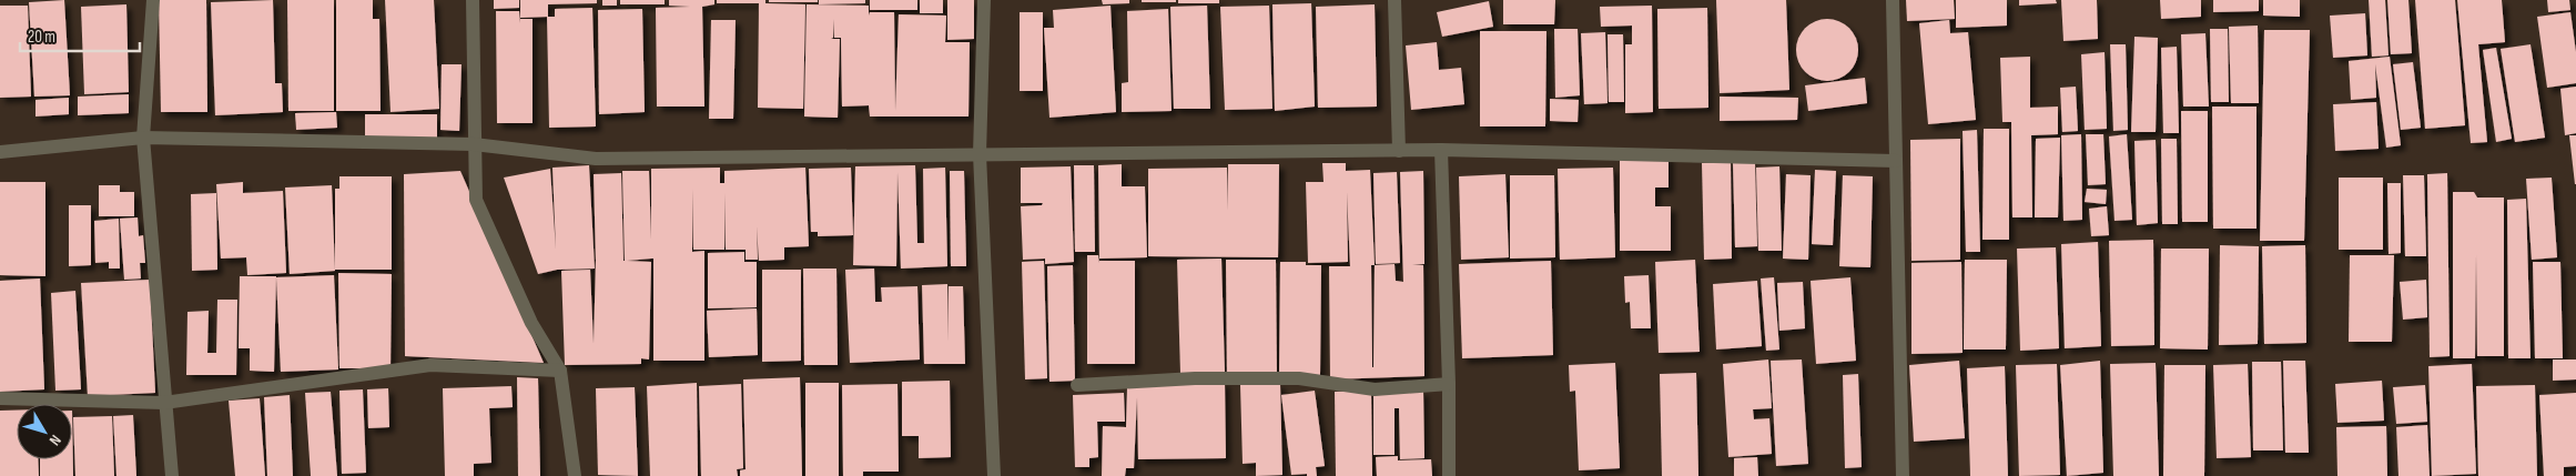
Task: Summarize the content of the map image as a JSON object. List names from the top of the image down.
{
  "scale_bar": "20 m",
  "north": "bottom right"
}
